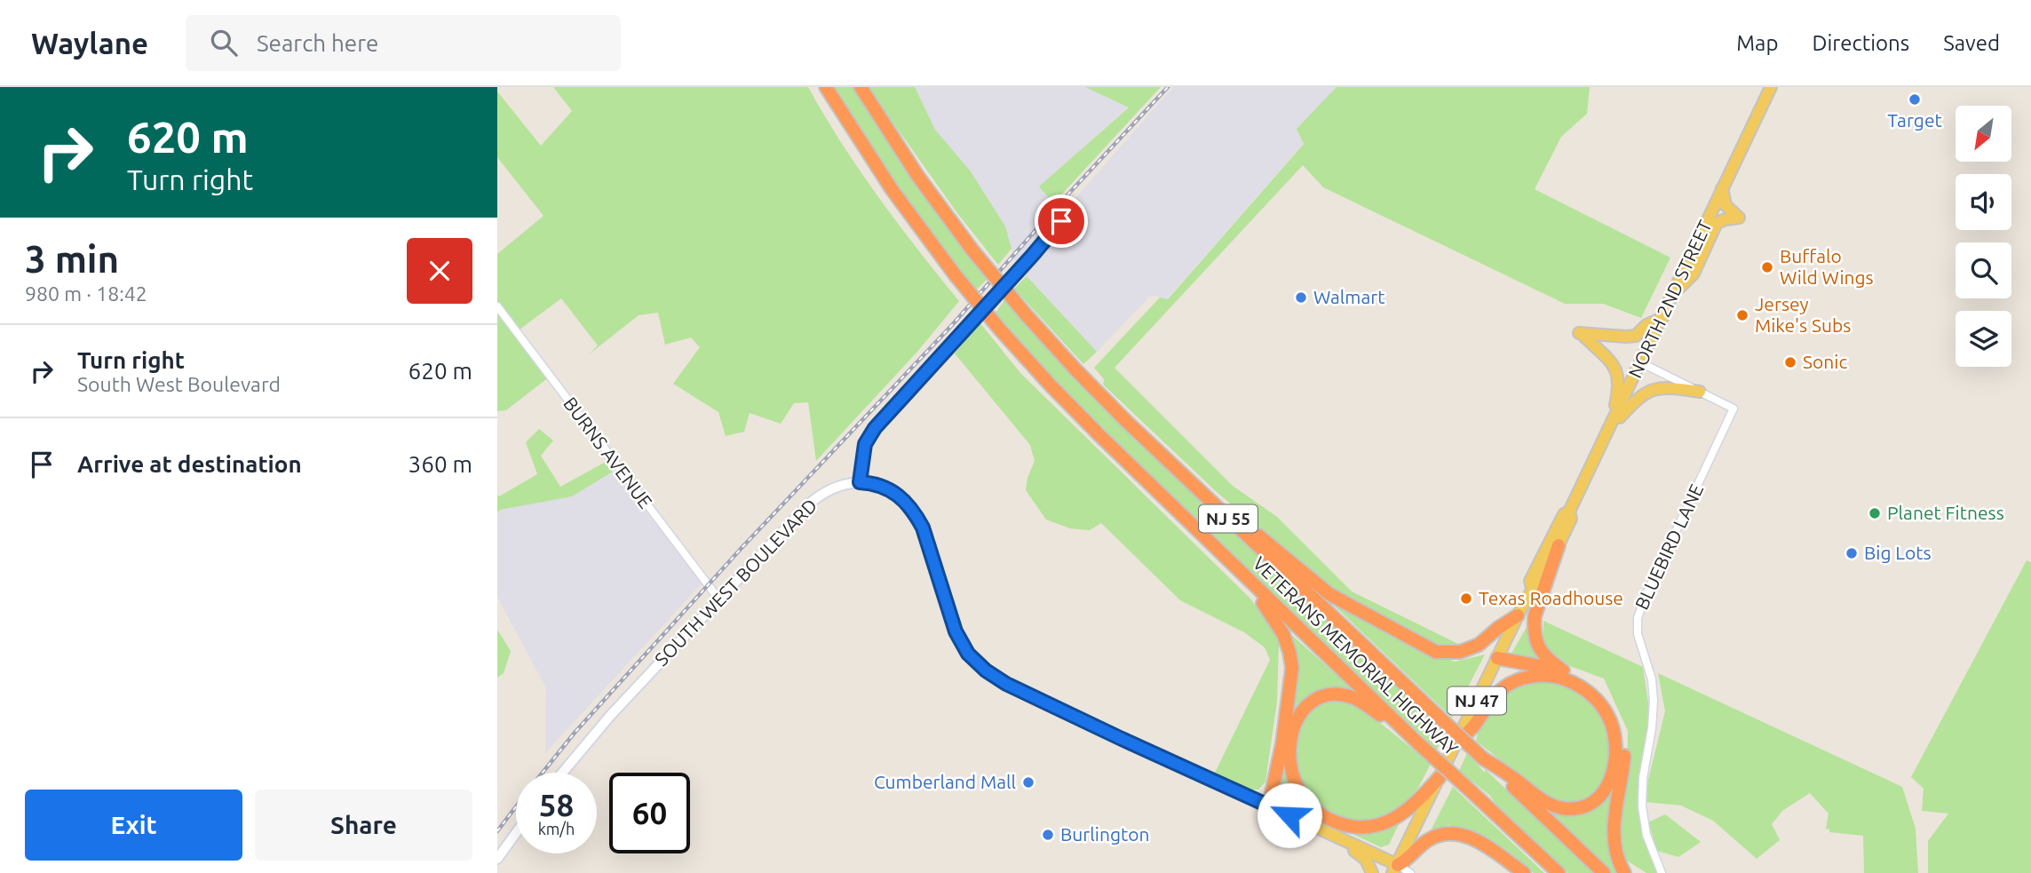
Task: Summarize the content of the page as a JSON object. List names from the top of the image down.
{
  "streets": {
    "highway": ["NJ 55", "VETERANS MEMORIAL HIGHWAY"],
    "main road": ["NORTH 2ND STREET", "NJ 47"],
    "street": ["BURNS AVENUE", "BLUEBIRD LANE", "SOUTH WEST BOULEVARD"]
  },
  "crossings": [
    ["BURNS AVENUE", "SOUTH WEST BOULEVARD"]
  ],
  "places": [
    "Target",
    "Buffalo Wild Wings",
    "Walmart",
    "Jersey Mike's Subs",
    "Sonic",
    "Planet Fitness",
    "Big Lots",
    "Texas Roadhouse",
    "Cumberland Mall",
    "Burlington"
  ],
  "north": "bottom left",
  "page": {
    "header": "Waylane",
    "search": "Search here",
    "nav": ["Map", "Directions", "Saved"],
    "turn": ["620 m", "Turn right"],
    "heading": ["3 min", "980 m · 18:42"],
    "list": [
      {
        "name": "Turn right",
        "note": "South West Boulevard",
        "value": "620 m"
      },
      {
        "name": "Arrive at destination",
        "value": "360 m"
      }
    ],
    "speed": "58 km/h",
    "limit": "60",
    "buttons": ["Exit", "Share"]
  }
}
